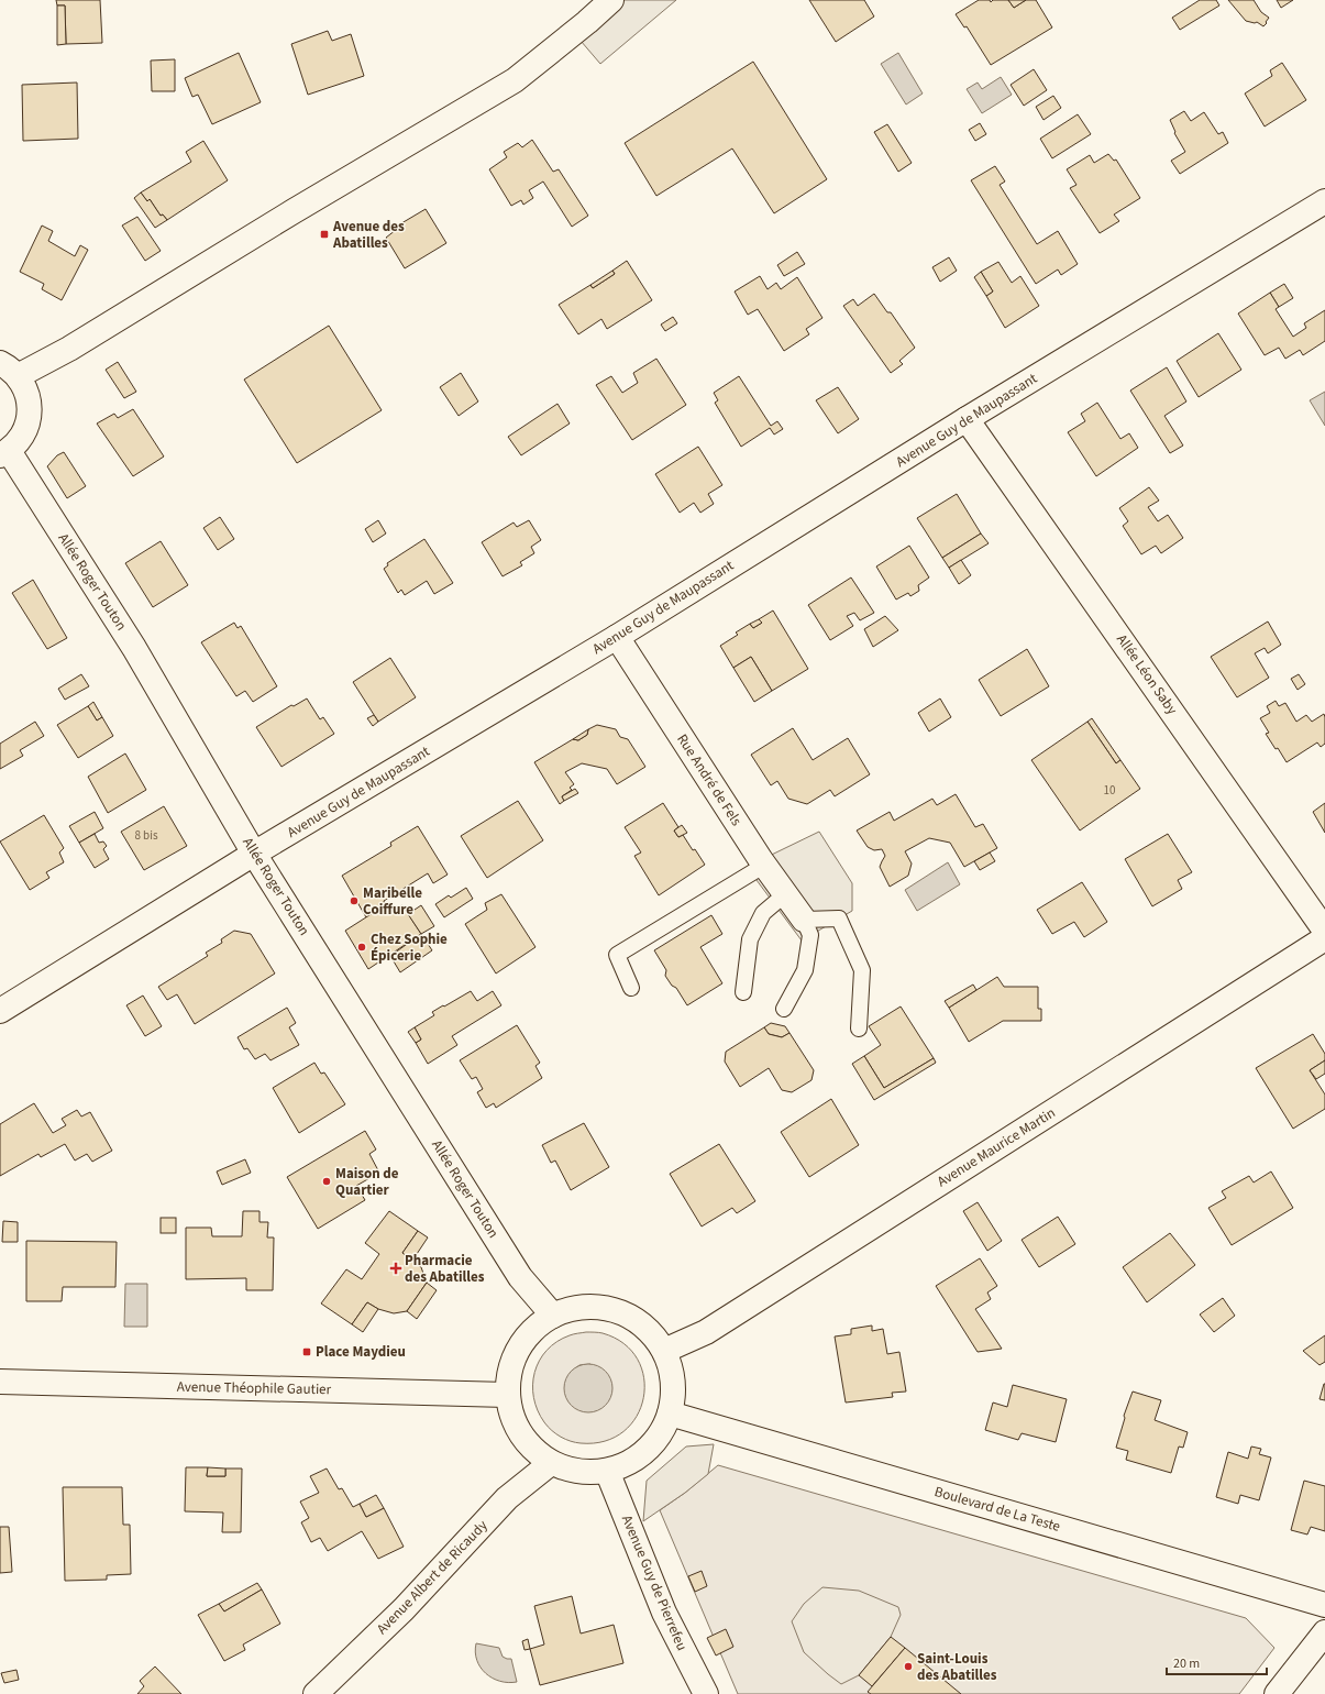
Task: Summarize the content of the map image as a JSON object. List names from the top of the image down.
{
  "streets": {
    "street": [
      "Avenue Guy de Maupassant",
      "Allée Roger Touton",
      "Allée Léon Saby",
      "Rue André de Fels",
      "Avenue Maurice Martin",
      "Avenue Théophile Gautier",
      "Boulevard de La Teste",
      "Avenue Albert de Ricaudy",
      "Avenue Guy de Pierrefeu"
    ]
  },
  "crossings": [
    ["Avenue Guy de Maupassant", "Allée Roger Touton"],
    ["Avenue Guy de Maupassant", "Allée Léon Saby"],
    ["Avenue Guy de Maupassant", "Rue André de Fels"]
  ],
  "places": {
    "transit": ["Avenue des Abatilles", "Place Maydieu"],
    "other": [
      "Maribelle Coiffure",
      "Chez Sophie Épicerie",
      "Maison de Quartier",
      "Saint-Louis des Abatilles"
    ],
    "health": ["Pharmacie des Abatilles"]
  },
  "house_numbers": ["10", "8 bis"],
  "scale_bar": "20 m"
}
